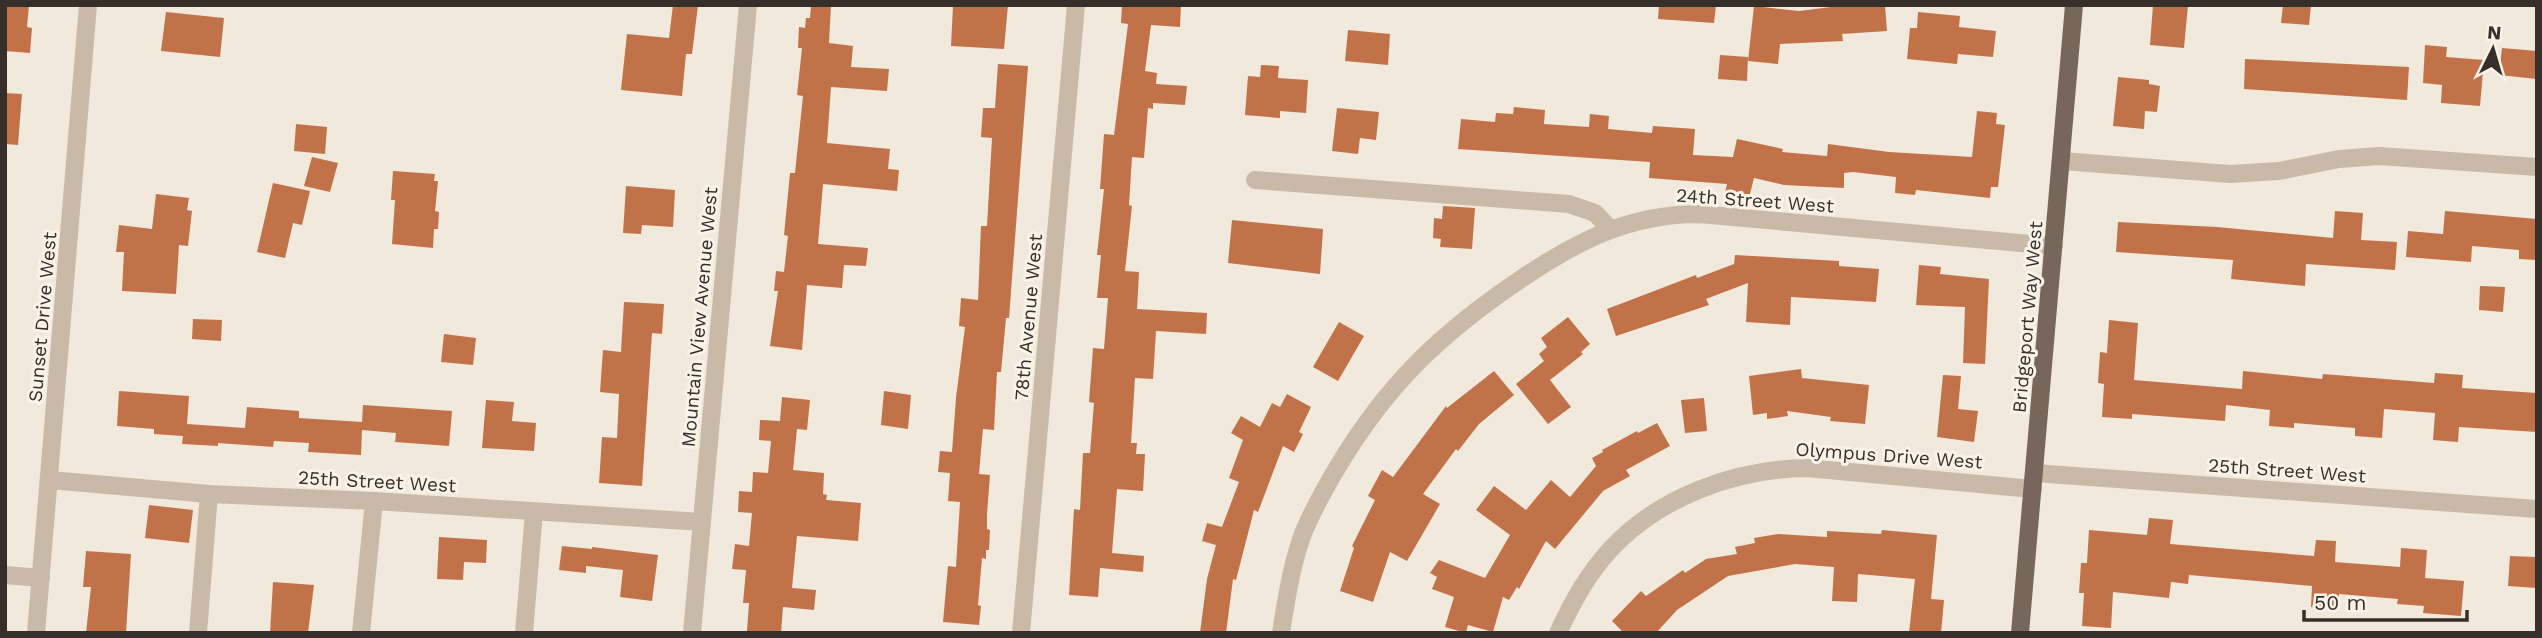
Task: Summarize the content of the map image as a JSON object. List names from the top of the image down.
{
  "streets": {
    "main road": ["Bridgeport Way West"],
    "street": [
      "24th Street West",
      "Sunset Drive West",
      "Mountain View Avenue West",
      "78th Avenue West",
      "Olympus Drive West",
      "25th Street West"
    ]
  },
  "crossings": [
    ["24th Street West", "Bridgeport Way West"],
    ["Sunset Drive West", "25th Street West"],
    ["Mountain View Avenue West", "25th Street West"],
    ["Bridgeport Way West", "Olympus Drive West"],
    ["Bridgeport Way West", "25th Street West"],
    ["Olympus Drive West", "25th Street West"]
  ],
  "scale_bar": "50 m",
  "north": "top"
}
